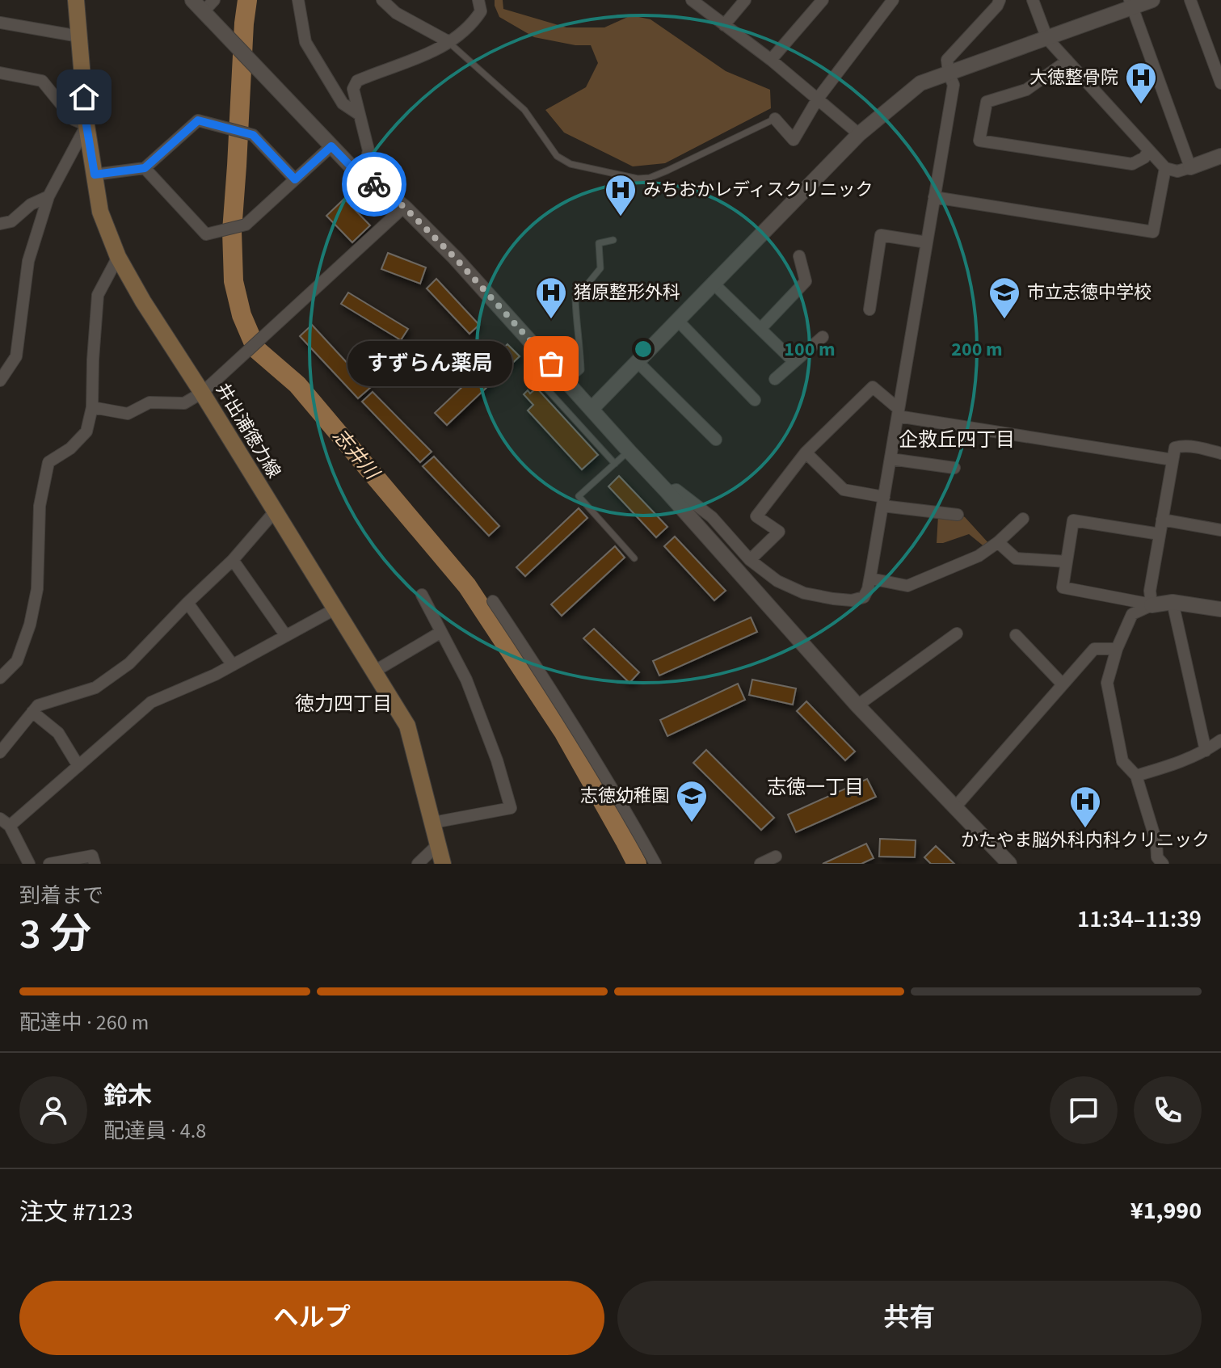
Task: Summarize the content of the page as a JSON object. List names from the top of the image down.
{
  "streets": {
    "main road": ["井出浦徳力線"]
  },
  "districts": ["企救丘四丁目", "徳力四丁目", "志徳一丁目"],
  "water": ["志井川"],
  "places": {
    "hospital": [
      "大徳整骨院",
      "みちおかレディスクリニック",
      "猪原整形外科",
      "かたやま脳外科内科クリニック"
    ],
    "school or university": ["市立志徳中学校", "志徳幼稚園"],
    "other": ["すずらん薬局"]
  },
  "page": {
    "bubble": "すずらん薬局",
    "heading": ["3 分", "到着まで", "11:34–11:39"],
    "panel": [
      "鈴木",
      "配達員 · 4.8",
      "注文 #7123",
      "¥1,990"
    ],
    "bar": "配達中 · 260 m",
    "buttons": ["ヘルプ", "共有"]
  },
  "rings": ["100 m", "200 m"]
}
